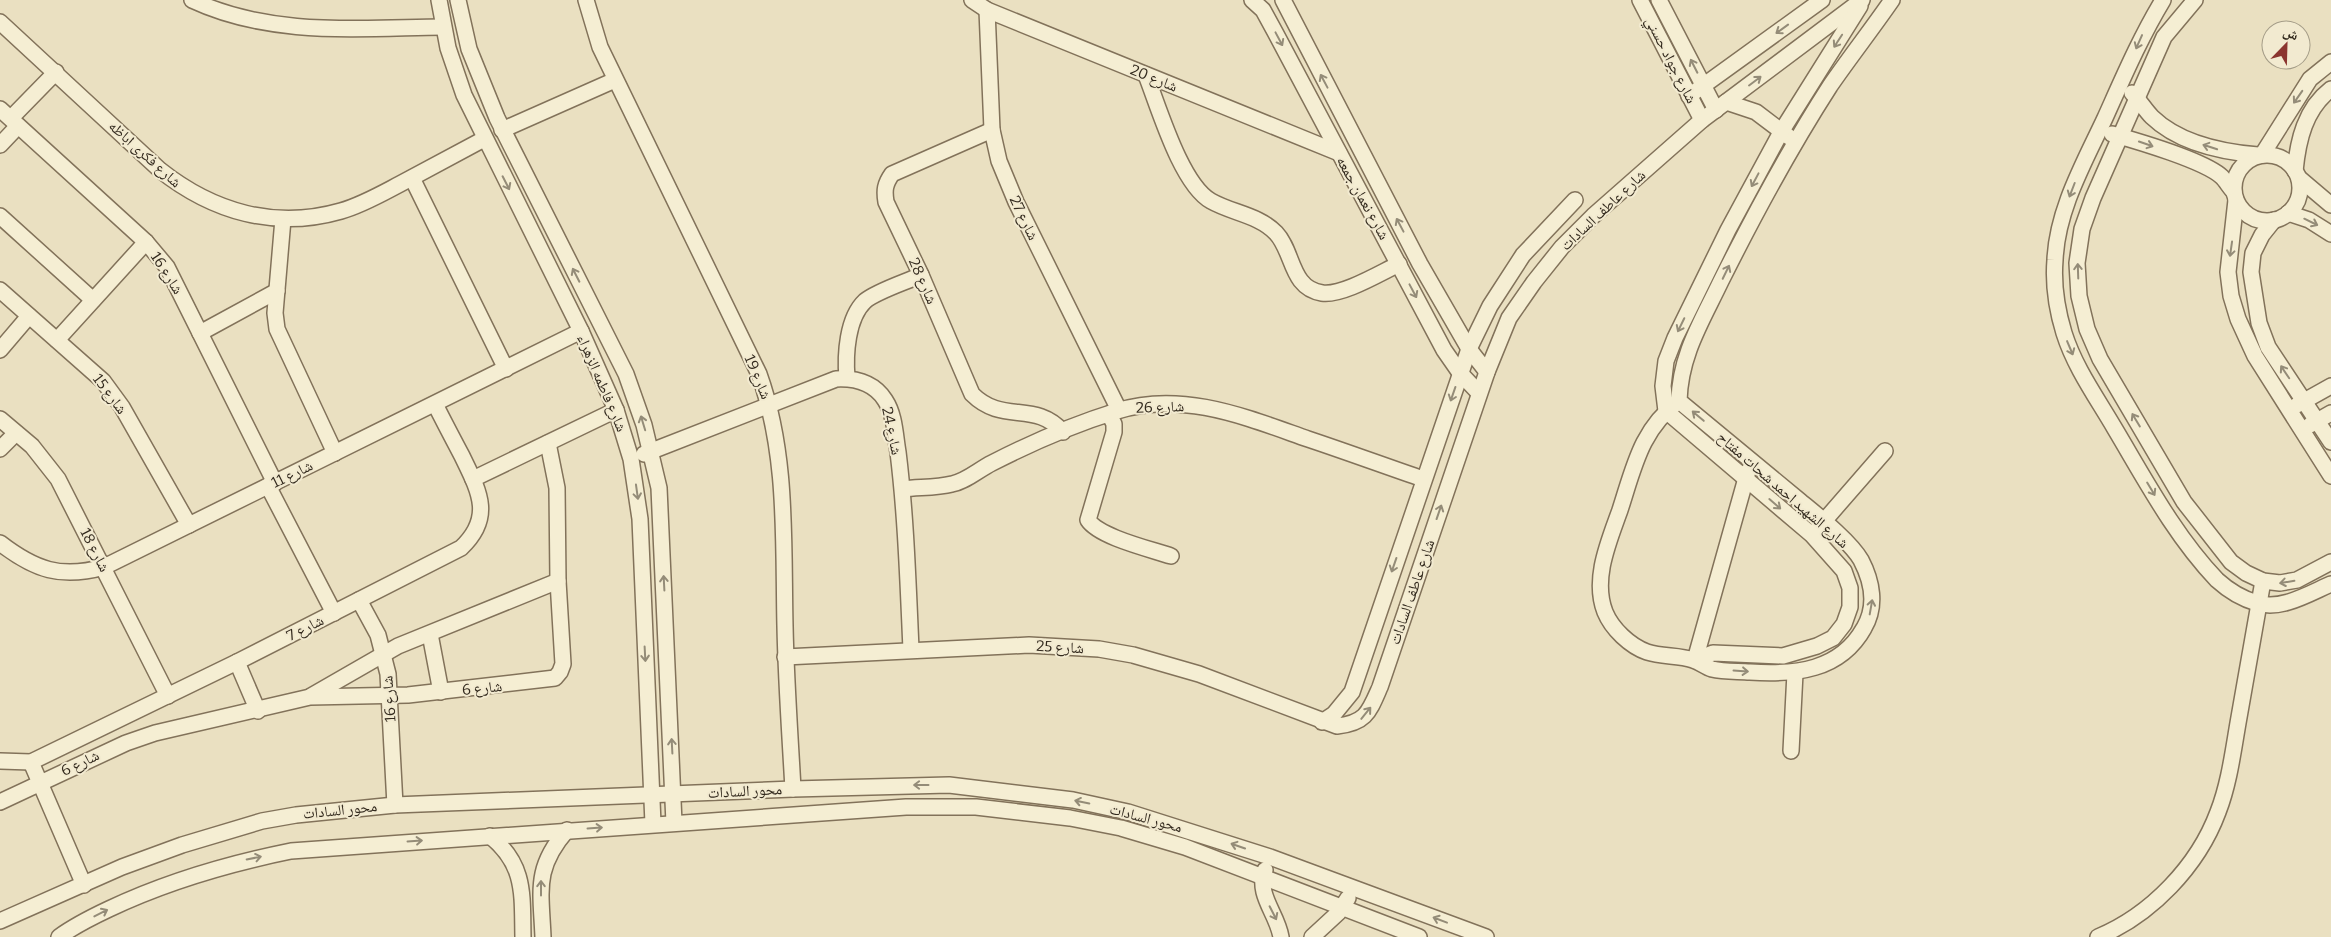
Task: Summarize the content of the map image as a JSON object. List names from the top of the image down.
{
  "streets": {
    "street": [
      "شارع جواد حسني",
      "شارع 20",
      "شارع فكرى اباظه",
      "شارع نعمان جمعه",
      "شارع عاطف السادات",
      "شارع 27",
      "شارع 16",
      "شارع 28",
      "شارع 19",
      "شارع فاطمه الزهراء",
      "شارع 15",
      "شارع 26",
      "شارع 24",
      "شارع 11",
      "شارع الشهيد احمد شحات مفتاح",
      "شارع 18",
      "شارع 7",
      "شارع 25",
      "شارع 6",
      "محور السادات"
    ]
  },
  "crossings": [
    ["شارع جواد حسني", "شارع عاطف السادات"],
    ["شارع 20", "شارع نعمان جمعه"],
    ["شارع 20", "شارع 27"],
    ["شارع فكرى اباظه", "شارع فاطمه الزهراء"],
    ["شارع نعمان جمعه", "شارع عاطف السادات"],
    ["شارع عاطف السادات", "شارع 26"],
    ["شارع عاطف السادات", "شارع 25"],
    ["شارع 27", "شارع 28"],
    ["شارع 27", "شارع 26"],
    ["شارع 16", "شارع 11"],
    ["شارع 16", "شارع 7"],
    ["شارع 16", "شارع 6"],
    ["شارع 16", "محور السادات"],
    ["شارع 28", "شارع 26"],
    ["شارع 19", "شارع 25"],
    ["شارع 19", "محور السادات"],
    ["شارع فاطمه الزهراء", "شارع 11"],
    ["شارع فاطمه الزهراء", "محور السادات"],
    ["شارع 15", "شارع 11"],
    ["شارع 26", "شارع 24"],
    ["شارع 24", "شارع 25"],
    ["شارع 11", "شارع 18"],
    ["شارع 11", "شارع 7"],
    ["شارع 18", "شارع 7"]
  ],
  "north": "top right"
}
